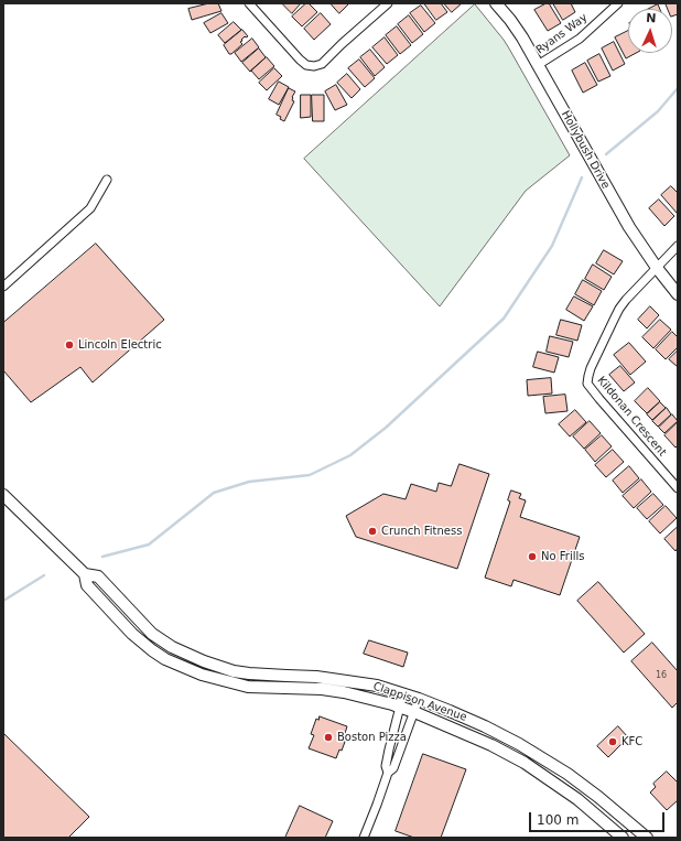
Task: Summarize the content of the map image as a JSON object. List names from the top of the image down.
{
  "streets": {
    "main road": ["Hollybush Drive", "Clappison Avenue"],
    "street": ["Ryans Way", "Kildonan Crescent"]
  },
  "crossings": [
    ["Ryans Way", "Hollybush Drive"],
    ["Hollybush Drive", "Kildonan Crescent"]
  ],
  "places": [
    "Lincoln Electric",
    "Crunch Fitness",
    "No Frills",
    "Boston Pizza",
    "KFC"
  ],
  "house_numbers": ["16"],
  "scale_bar": "100 m",
  "north": "top"
}
